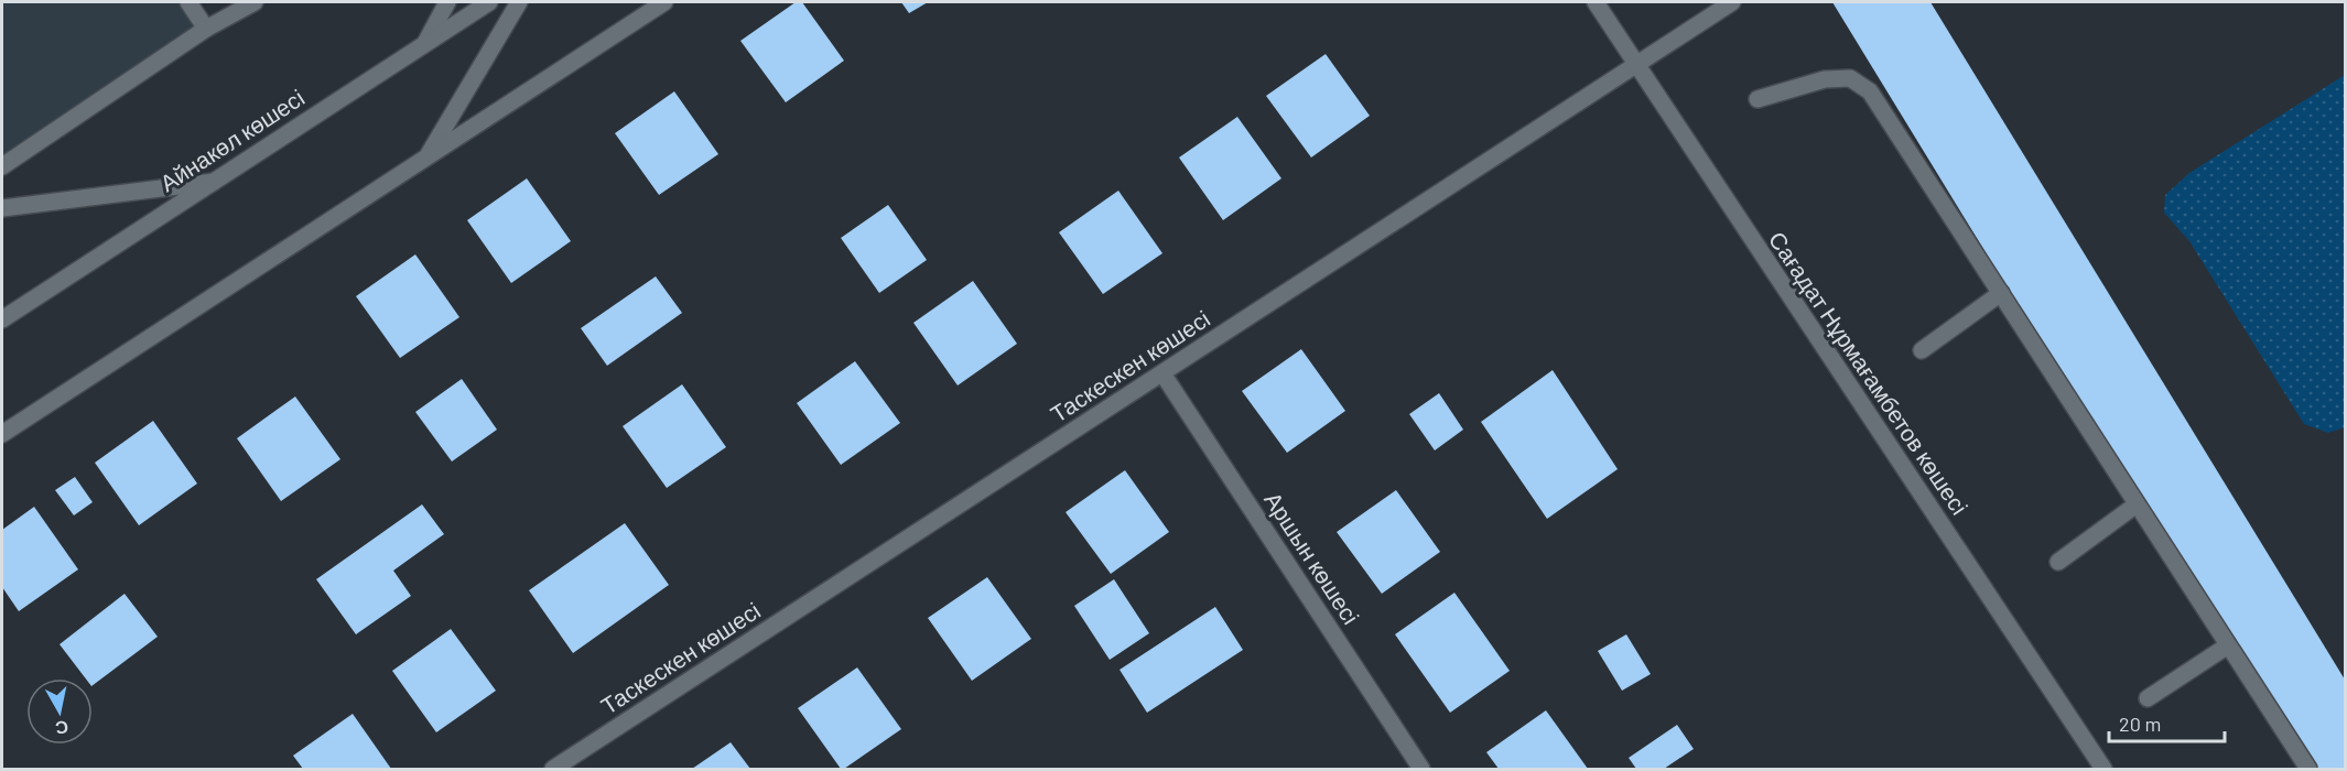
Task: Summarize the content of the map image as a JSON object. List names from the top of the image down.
{
  "streets": {
    "street": [
      "Айнакөл көшесі",
      "Таскескен көшесі",
      "Сағадат Нұрмағамбетов көшесі",
      "Аршын көшесі"
    ]
  },
  "crossings": [
    ["Таскескен көшесі", "Сағадат Нұрмағамбетов көшесі"],
    ["Таскескен көшесі", "Аршын көшесі"]
  ],
  "scale_bar": "20 m",
  "north": "bottom"
}
